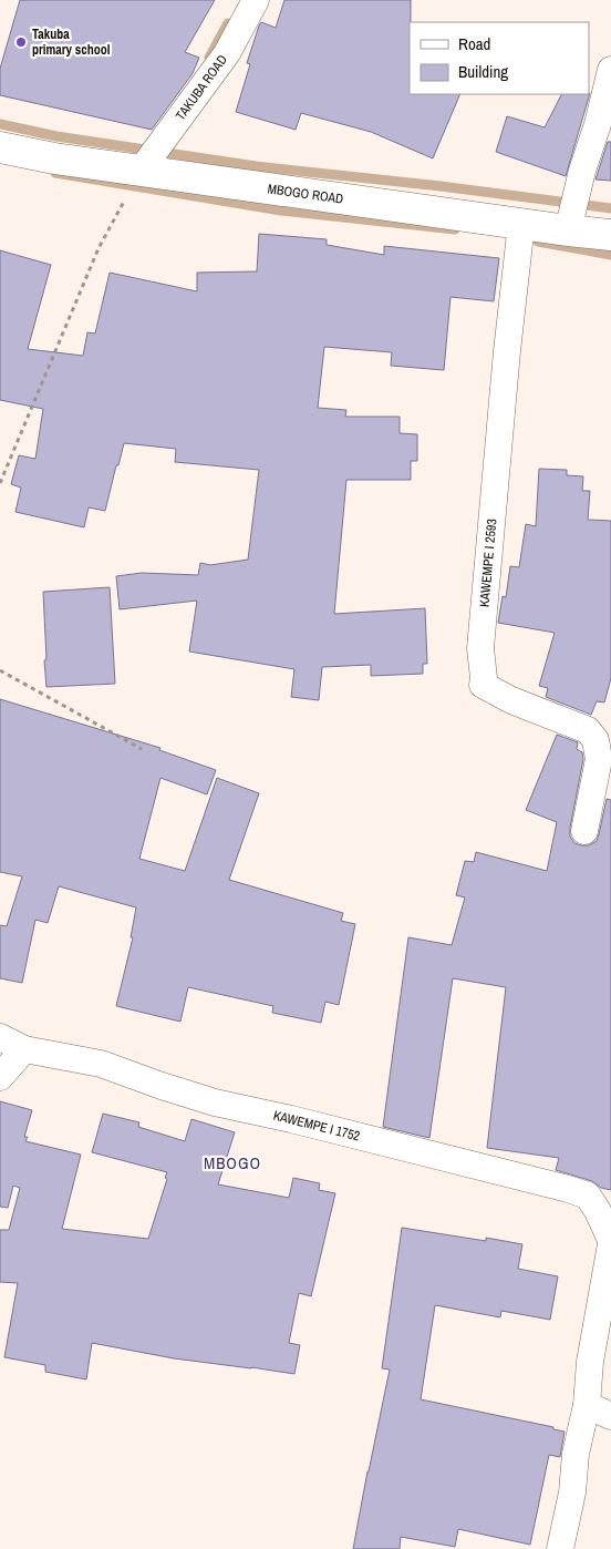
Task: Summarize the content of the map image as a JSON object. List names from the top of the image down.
{
  "streets": {
    "street": [
      "TAKUBA ROAD",
      "MBOGO ROAD",
      "KAWEMPE I 2593",
      "KAWEMPE I 1752"
    ]
  },
  "crossings": [
    ["TAKUBA ROAD", "MBOGO ROAD"],
    ["MBOGO ROAD", "KAWEMPE I 2593"]
  ],
  "districts": ["MBOGO"],
  "places": ["Takuba primary school"],
  "legend": ["Road", "Building"]
}
